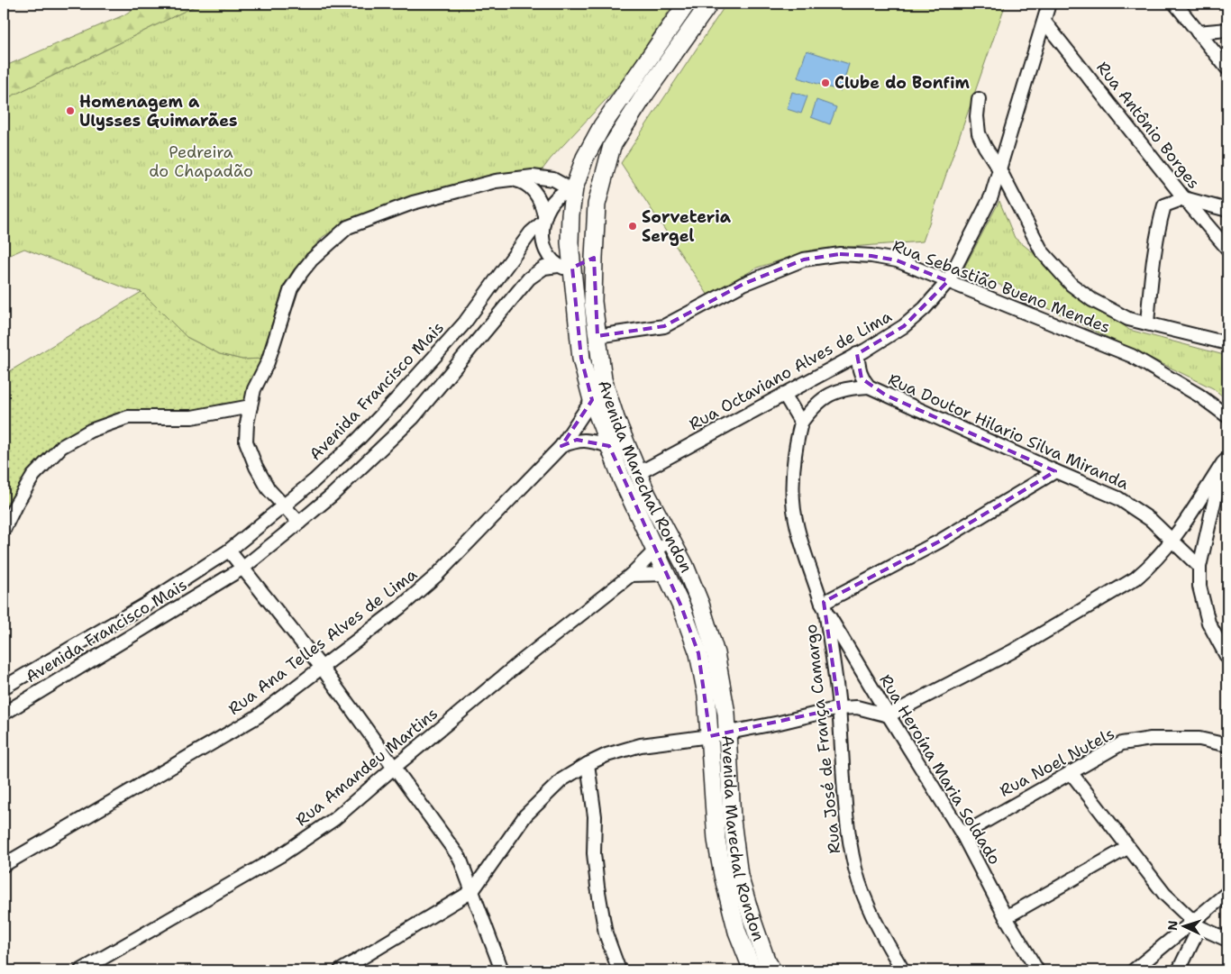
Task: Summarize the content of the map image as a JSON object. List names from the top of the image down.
{
  "streets": {
    "main road": ["Avenida Marechal Rondon"],
    "street": [
      "Rua Antônio Borges",
      "Rua Sebastião Bueno Mendes",
      "Rua Octaviano Alves de Lima",
      "Avenida Francisco Mais",
      "Rua Doutor Hilario Silva Miranda",
      "Rua Ana Telles Alves de Lima",
      "Rua José de França Camargo",
      "Rua Noel Nutels",
      "Rua Amandeu Martins",
      "Rua Heroína Maria Soldado"
    ]
  },
  "crossings": [
    ["Rua Antônio Borges", "Rua Octaviano Alves de Lima"],
    ["Rua Sebastião Bueno Mendes", "Rua Octaviano Alves de Lima"],
    ["Rua Sebastião Bueno Mendes", "Avenida Marechal Rondon"],
    ["Rua Octaviano Alves de Lima", "Rua Doutor Hilario Silva Miranda"],
    ["Rua Octaviano Alves de Lima", "Avenida Marechal Rondon"],
    ["Avenida Marechal Rondon", "Rua Amandeu Martins"],
    ["Rua José de França Camargo", "Rua Heroína Maria Soldado"],
    ["Rua Noel Nutels", "Rua Heroína Maria Soldado"]
  ],
  "parks": ["Pedreira do Chapadão"],
  "places": ["Clube do Bonfim", "Homenagem a Ulysses Guimarães", "Sorveteria Sergel"],
  "north": "left"
}
